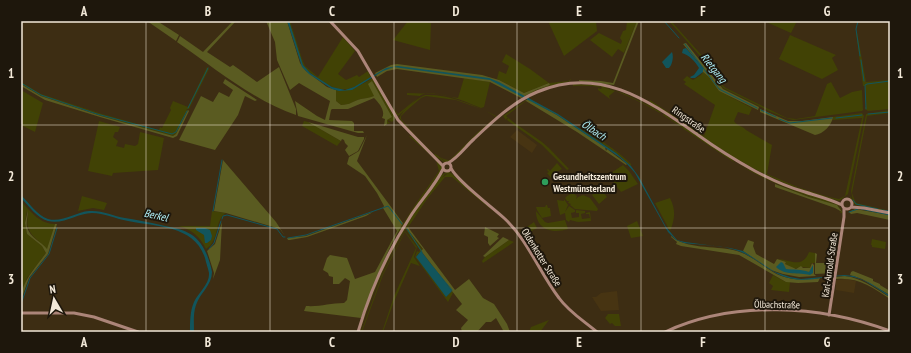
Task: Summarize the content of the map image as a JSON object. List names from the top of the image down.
{
  "streets": {
    "main road": [
      "Ringstraße",
      "Oldenkotter Straße",
      "Karl-Arnold-Straße",
      "Ölbachstraße"
    ]
  },
  "crossings": [
    ["Ringstraße", "Oldenkotter Straße"],
    ["Ringstraße", "Karl-Arnold-Straße"],
    ["Karl-Arnold-Straße", "Ölbachstraße"]
  ],
  "water": ["Rietgang", "Ölbach", "Berkel"],
  "places": ["Gesundheitszentrum Westmünsterland"],
  "north": "top",
  "grid": {
    "columns": [
      "A",
      "B",
      "C",
      "D",
      "E",
      "F",
      "G"
    ],
    "rows": ["1", "2", "3"]
  }
}
